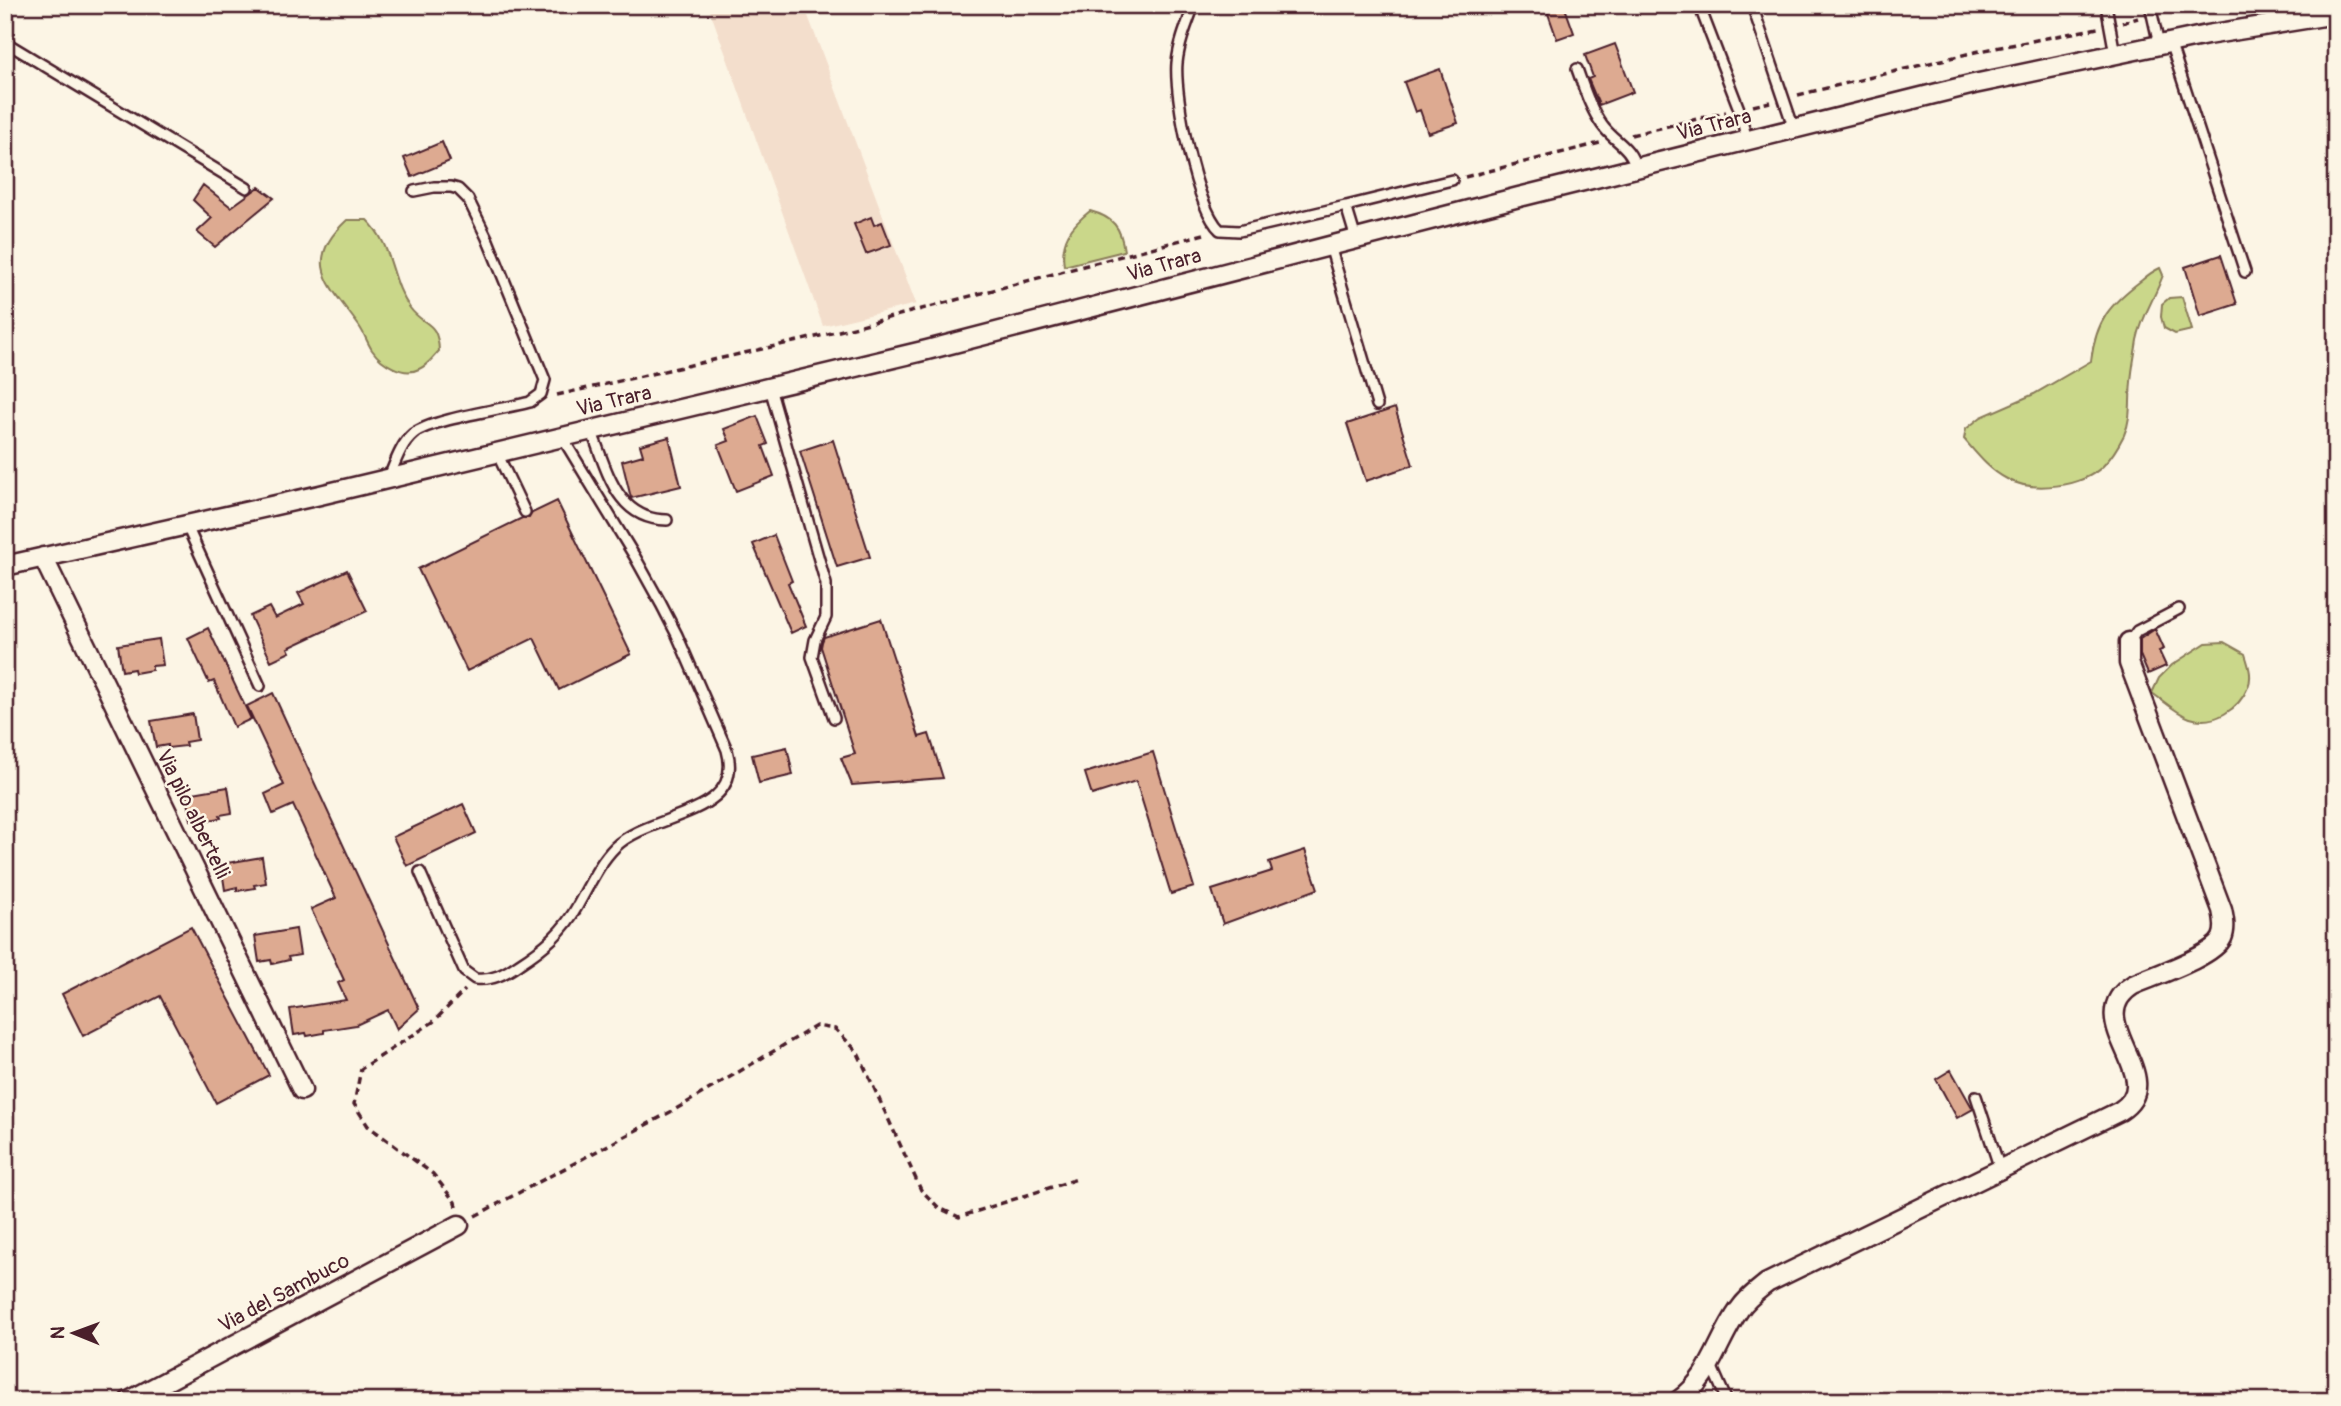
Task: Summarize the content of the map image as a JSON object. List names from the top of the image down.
{
  "streets": {
    "street": ["Via Trara", "Via pilo albertelli", "Via del Sambuco"]
  },
  "crossings": [
    ["Via Trara", "Via pilo albertelli"]
  ],
  "north": "left"
}
